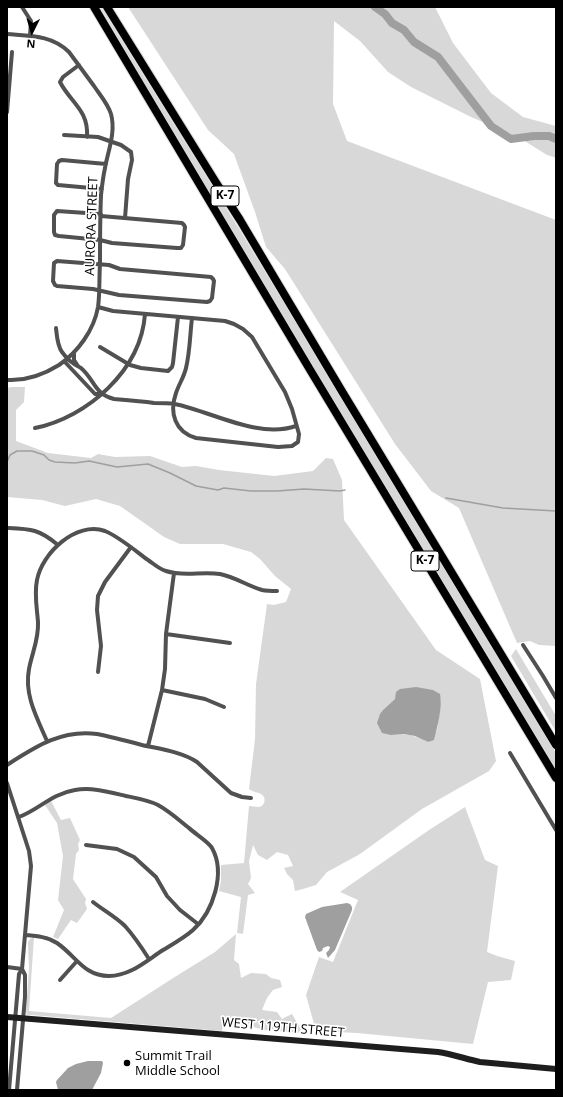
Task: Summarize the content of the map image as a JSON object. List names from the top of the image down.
{
  "streets": {
    "highway": ["K-7"],
    "main road": ["WEST 119TH STREET"],
    "street": ["AURORA STREET"]
  },
  "places": ["Summit Trail Middle School"],
  "north": "bottom"
}
